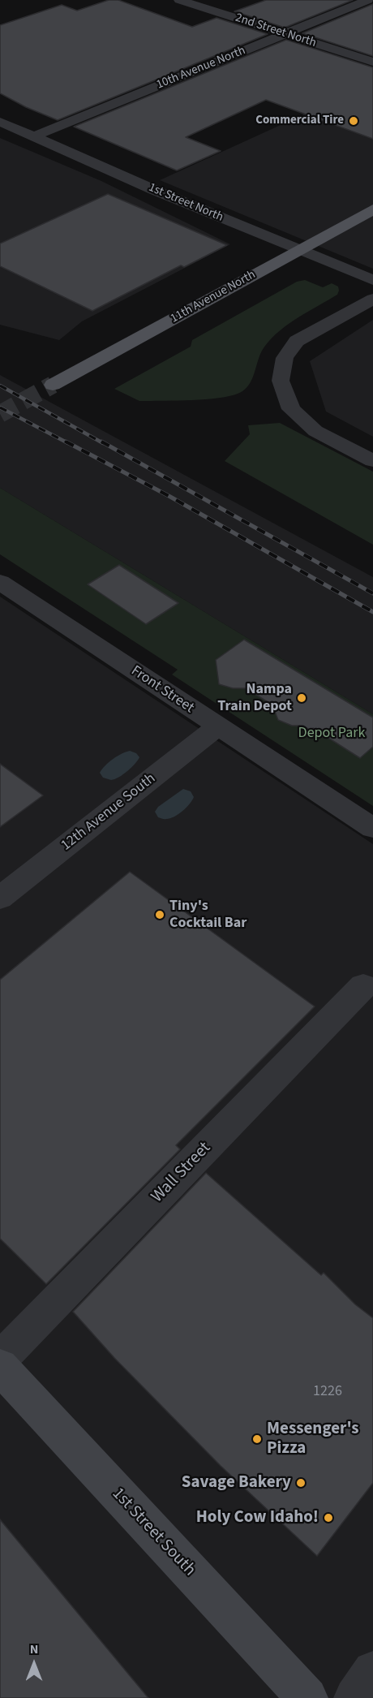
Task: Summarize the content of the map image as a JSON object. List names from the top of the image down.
{
  "streets": {
    "main road": ["11th Avenue North"],
    "street": [
      "2nd Street North",
      "10th Avenue North",
      "1st Street North",
      "Front Street",
      "12th Avenue South",
      "Wall Street",
      "1st Street South"
    ]
  },
  "crossings": [
    ["2nd Street North", "10th Avenue North"],
    ["10th Avenue North", "1st Street North"],
    ["1st Street North", "11th Avenue North"],
    ["Front Street", "12th Avenue South"]
  ],
  "parks": ["Depot Park"],
  "places": [
    "Commercial Tire",
    "Nampa Train Depot",
    "Tiny's Cocktail Bar",
    "Messenger's Pizza",
    "Savage Bakery",
    "Holy Cow Idaho!"
  ],
  "house_numbers": ["1226"],
  "north": "top"
}
